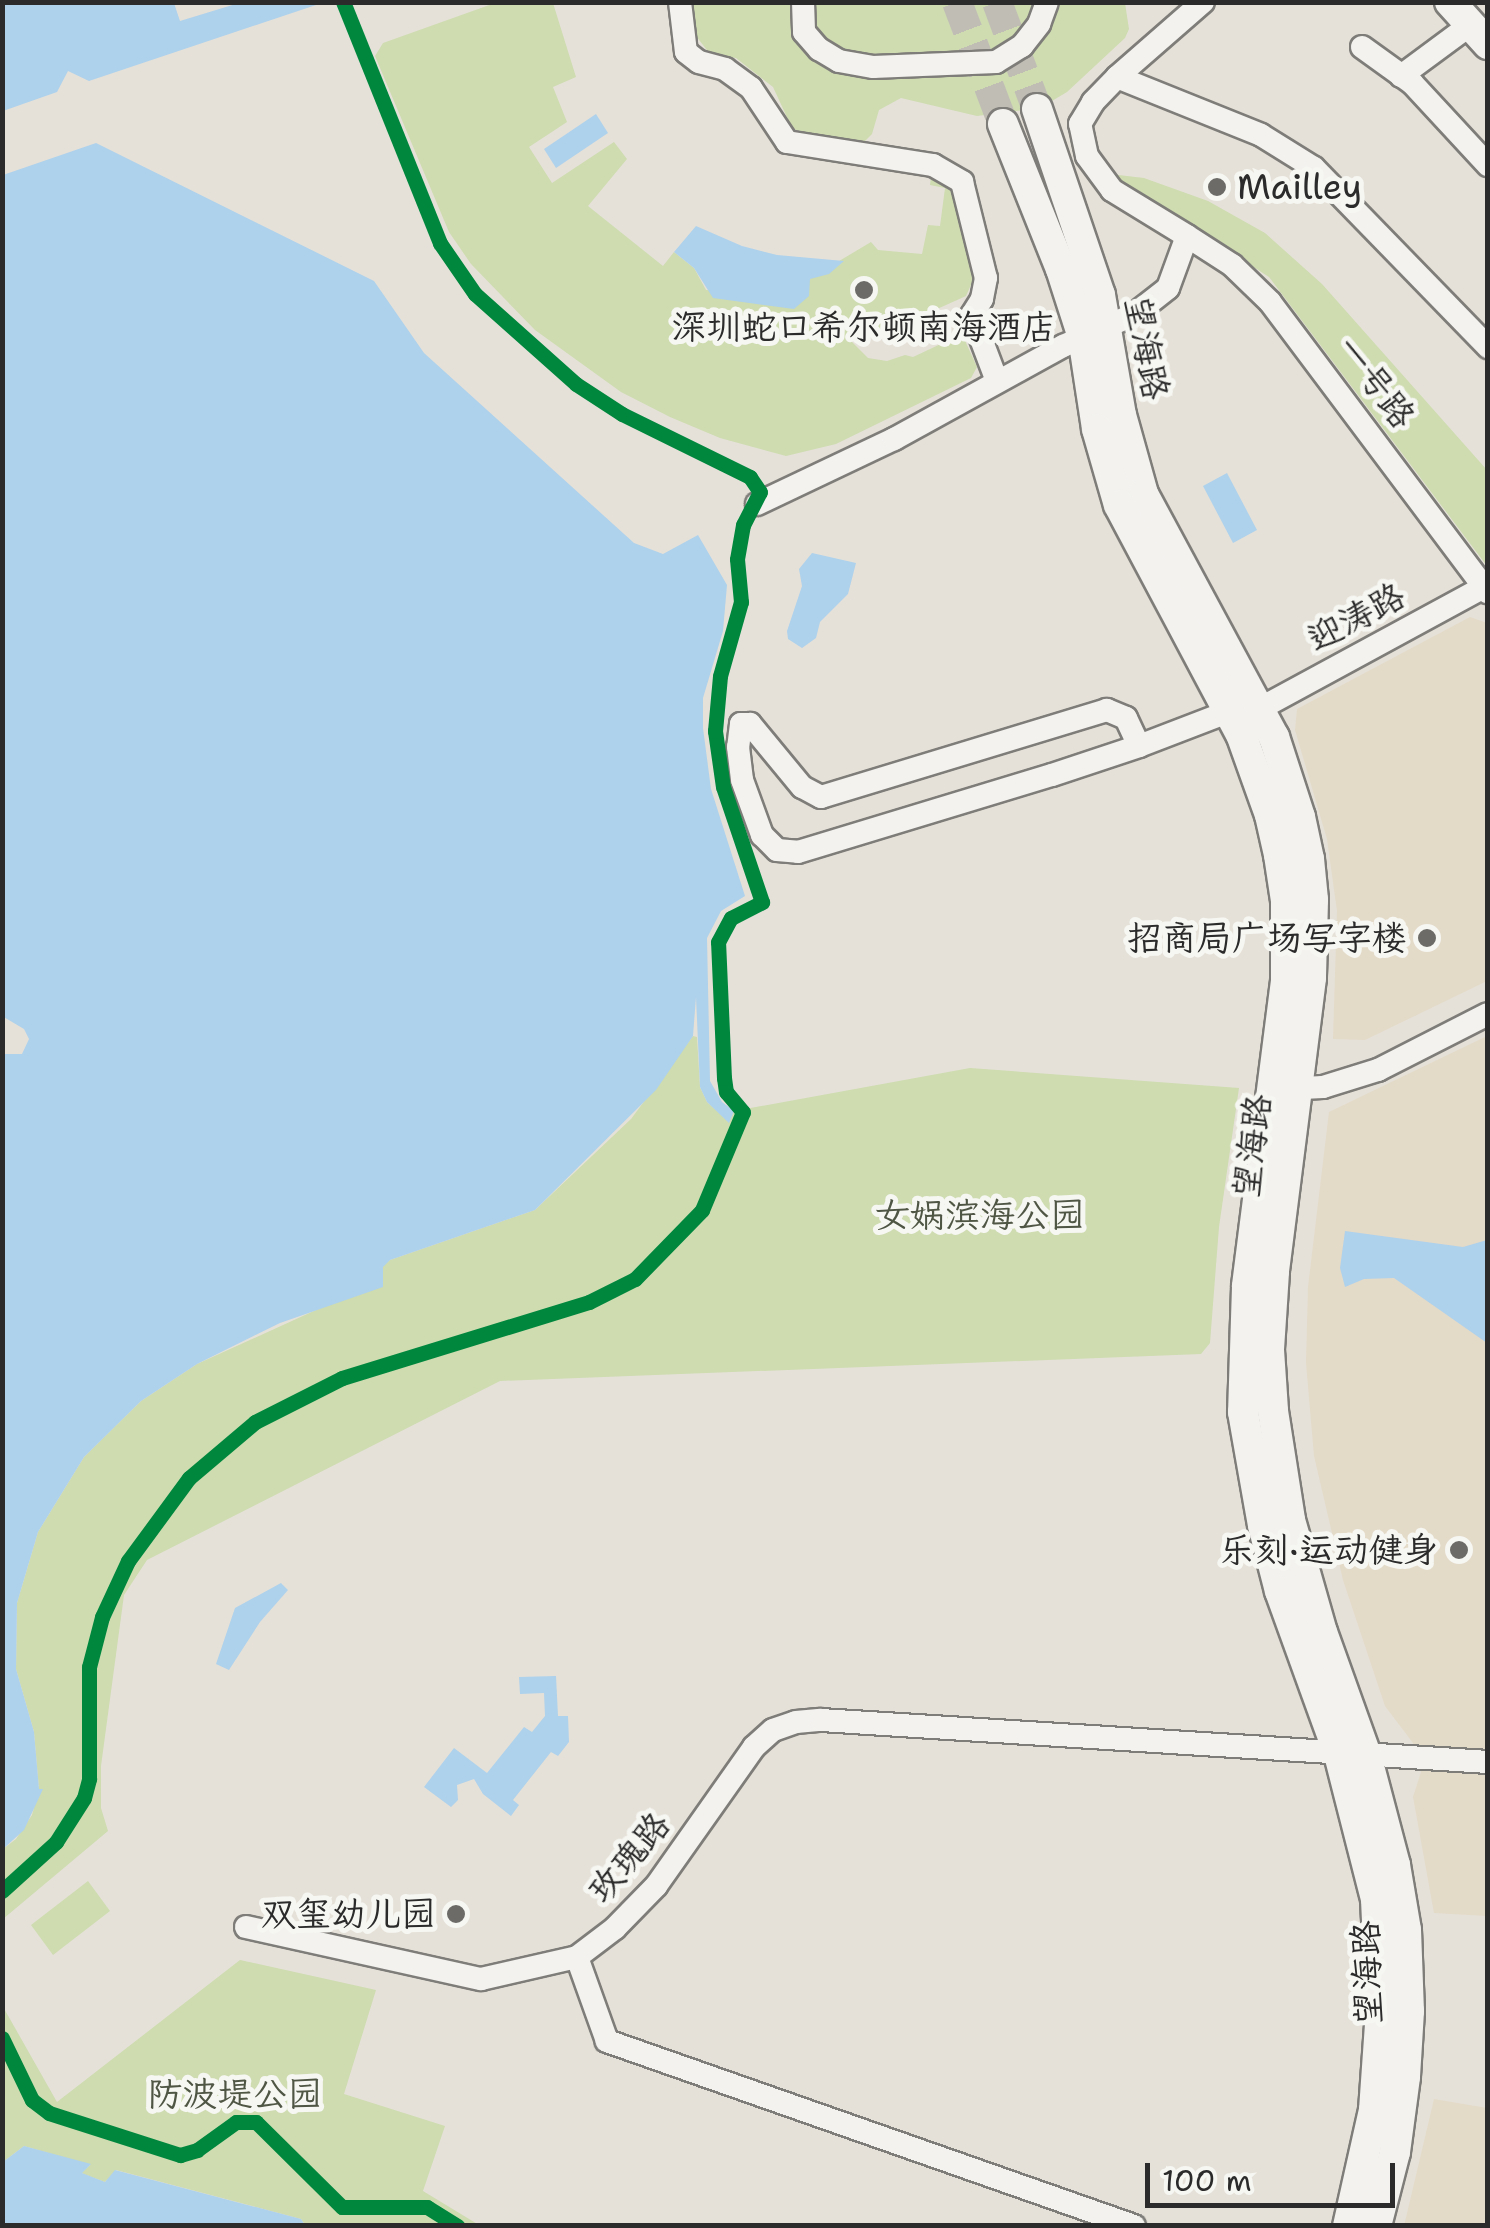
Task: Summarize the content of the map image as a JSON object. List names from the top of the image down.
{
  "streets": {
    "main road": ["望海路"],
    "street": ["一号路", "迎涛路", "玫瑰路"]
  },
  "crossings": [
    ["望海路", "迎涛路"],
    ["望海路", "玫瑰路"],
    ["一号路", "迎涛路"]
  ],
  "parks": ["女娲滨海公园", "防波堤公园"],
  "places": [
    "Mailley",
    "深圳蛇口希尔顿南海酒店",
    "招商局广场写字楼",
    "乐刻·运动健身",
    "双玺幼儿园"
  ],
  "scale_bar": "100 m"
}
